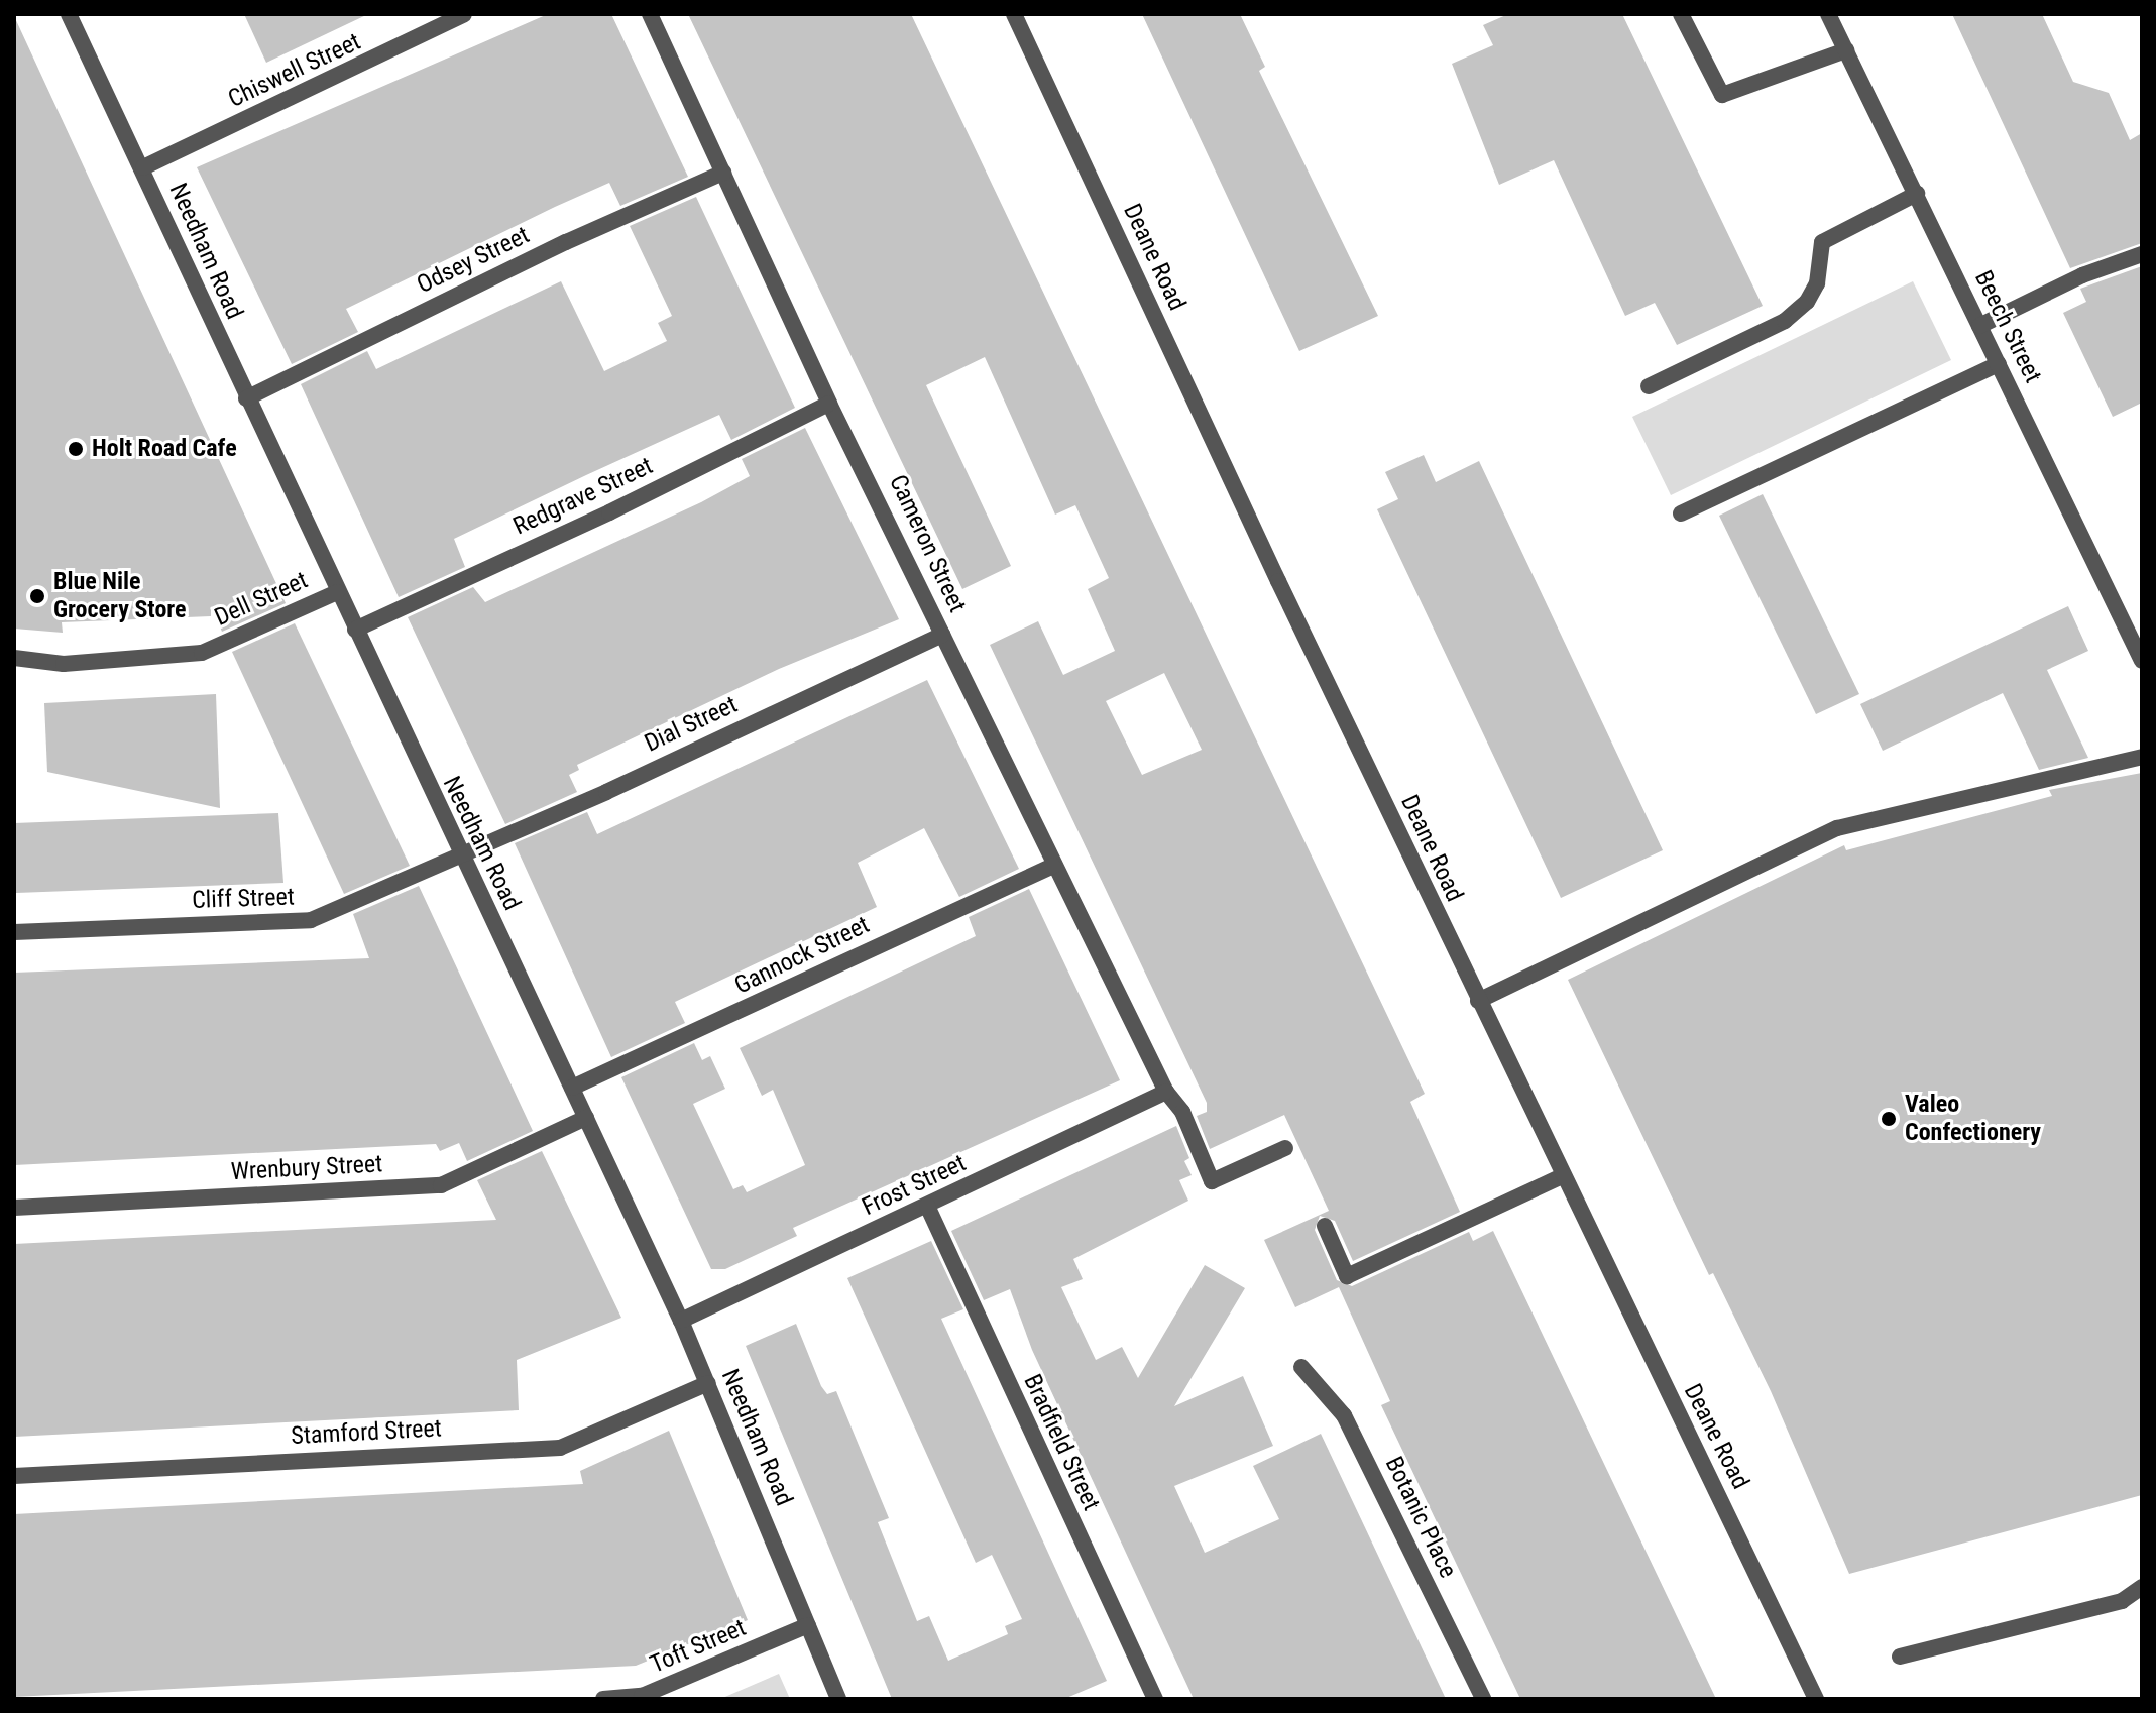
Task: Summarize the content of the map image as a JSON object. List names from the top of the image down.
{
  "streets": {
    "street": [
      "Chiswell Street",
      "Needham Road",
      "Deane Road",
      "Odsey Street",
      "Beech Street",
      "Redgrave Street",
      "Cameron Street",
      "Dell Street",
      "Dial Street",
      "Cliff Street",
      "Gannock Street",
      "Wrenbury Street",
      "Frost Street",
      "Stamford Street",
      "Bradfield Street",
      "Botanic Place",
      "Toft Street"
    ]
  },
  "crossings": [
    ["Chiswell Street", "Needham Road"],
    ["Needham Road", "Odsey Street"],
    ["Needham Road", "Redgrave Street"],
    ["Needham Road", "Dell Street"],
    ["Needham Road", "Dial Street"],
    ["Needham Road", "Cliff Street"],
    ["Needham Road", "Gannock Street"],
    ["Needham Road", "Wrenbury Street"],
    ["Needham Road", "Frost Street"],
    ["Needham Road", "Stamford Street"],
    ["Needham Road", "Toft Street"],
    ["Odsey Street", "Cameron Street"],
    ["Redgrave Street", "Cameron Street"],
    ["Cameron Street", "Dial Street"],
    ["Cameron Street", "Gannock Street"],
    ["Cameron Street", "Frost Street"],
    ["Dial Street", "Cliff Street"],
    ["Frost Street", "Bradfield Street"]
  ],
  "places": ["Holt Road Cafe", "Blue Nile Grocery Store", "Valeo Confectionery"]
}
